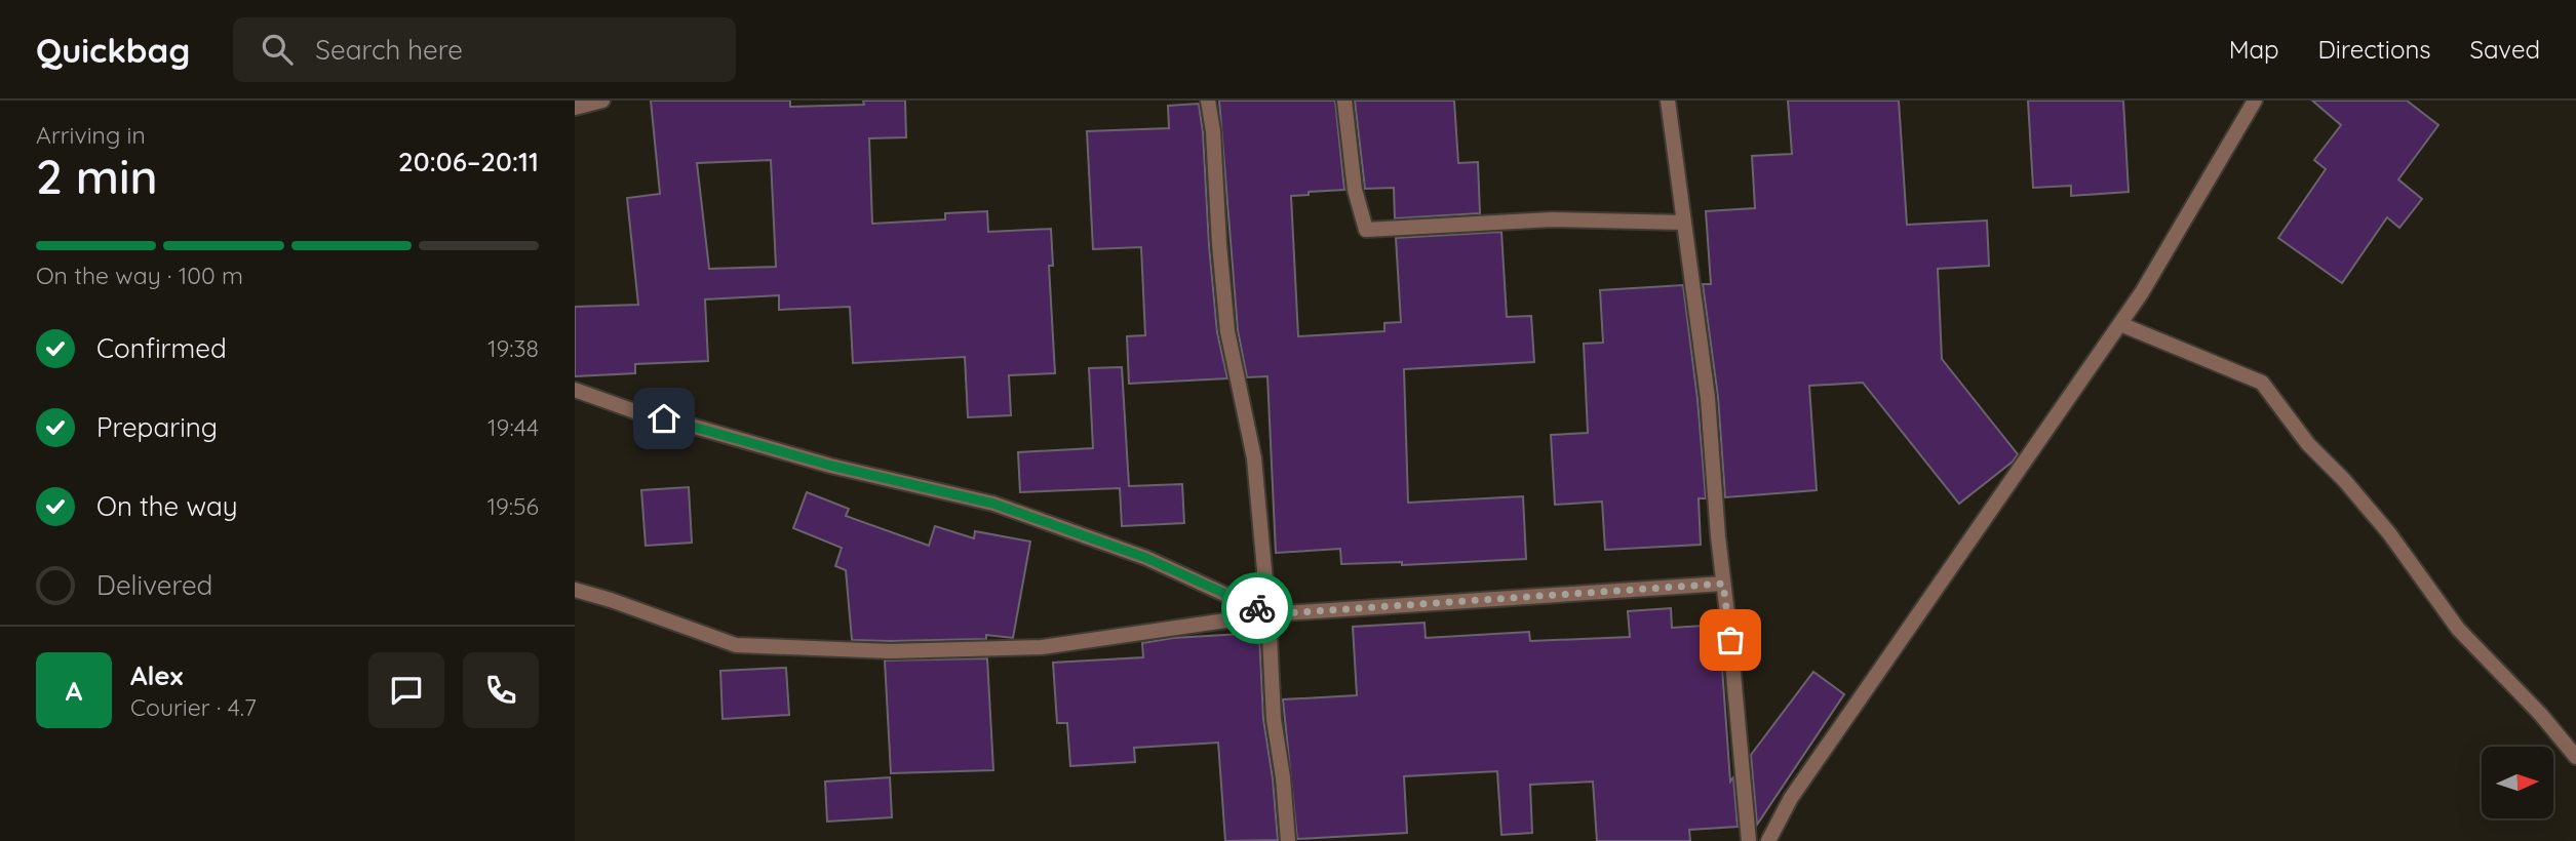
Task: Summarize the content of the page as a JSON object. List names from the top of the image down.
{
  "north": "right",
  "page": {
    "header": "Quickbag",
    "search": "Search here",
    "nav": ["Map", "Directions", "Saved"],
    "heading": ["2 min", "Arriving in", "20:06–20:11"],
    "panel": ["Alex", "Courier · 4.7"],
    "bar": "On the way · 100 m",
    "list": [
      ["Confirmed", "19:38"],
      ["Preparing", "19:44"],
      ["On the way", "19:56"],
      "Delivered"
    ],
    "round": "A"
  }
}
